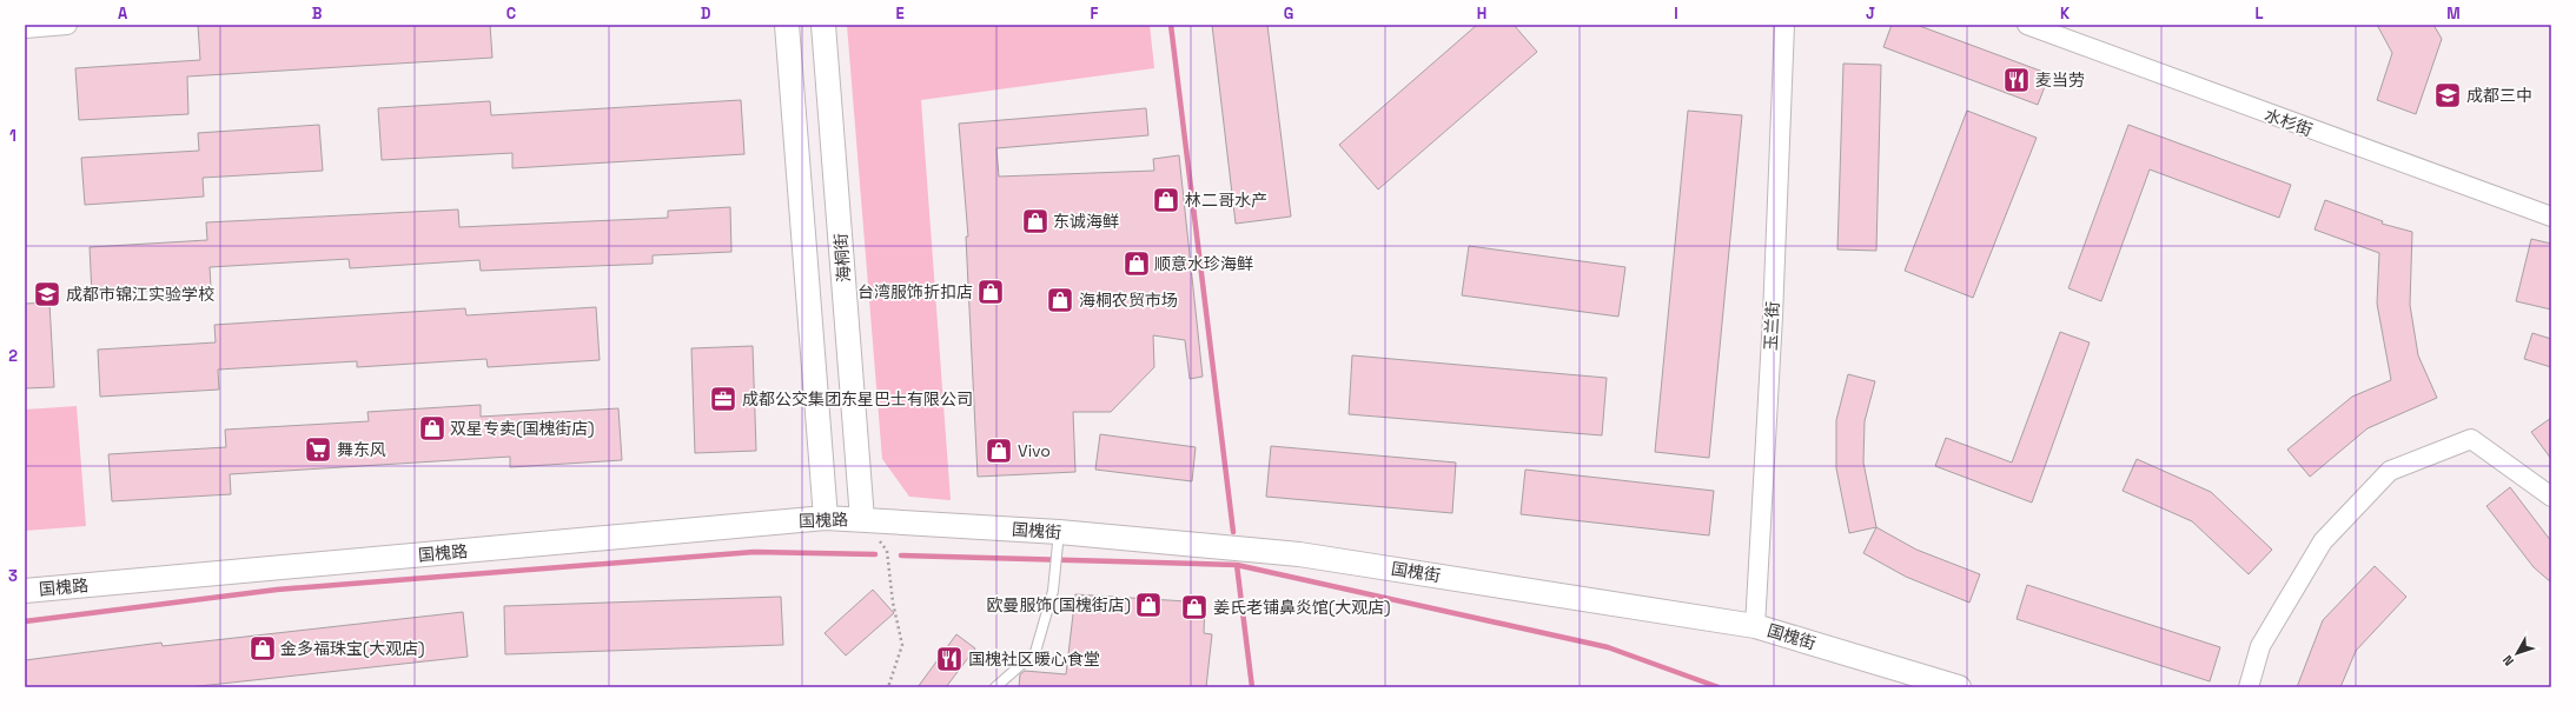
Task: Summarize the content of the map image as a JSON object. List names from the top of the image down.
{
  "streets": {
    "street": [
      "水杉街",
      "海桐街",
      "玉兰街",
      "国槐路",
      "国槐街"
    ]
  },
  "crossings": [
    ["海桐街", "国槐路"],
    ["海桐街", "国槐街"],
    ["玉兰街", "国槐街"],
    ["国槐路", "国槐街"]
  ],
  "places": {
    "restaurant": ["麦当劳", "国槐社区暖心食堂"],
    "school or university": ["成都三中", "成都市锦江实验学校"],
    "shop": [
      "林二哥水产",
      "东诚海鲜",
      "顺意水珍海鲜",
      "台湾服饰折扣店",
      "海桐农贸市场",
      "双星专卖(国槐街店)",
      "Vivo",
      "欧曼服饰(国槐街店)",
      "姜氏老铺鼻炎馆(大观店)",
      "金多福珠宝(大观店)"
    ],
    "office": ["成都公交集团东星巴士有限公司"],
    "supermarket": ["舞东风"]
  },
  "north": "bottom left",
  "grid": {
    "columns": [
      "A",
      "B",
      "C",
      "D",
      "E",
      "F",
      "G",
      "H",
      "I",
      "J",
      "K",
      "L",
      "M"
    ],
    "rows": ["1", "2", "3"]
  }
}
